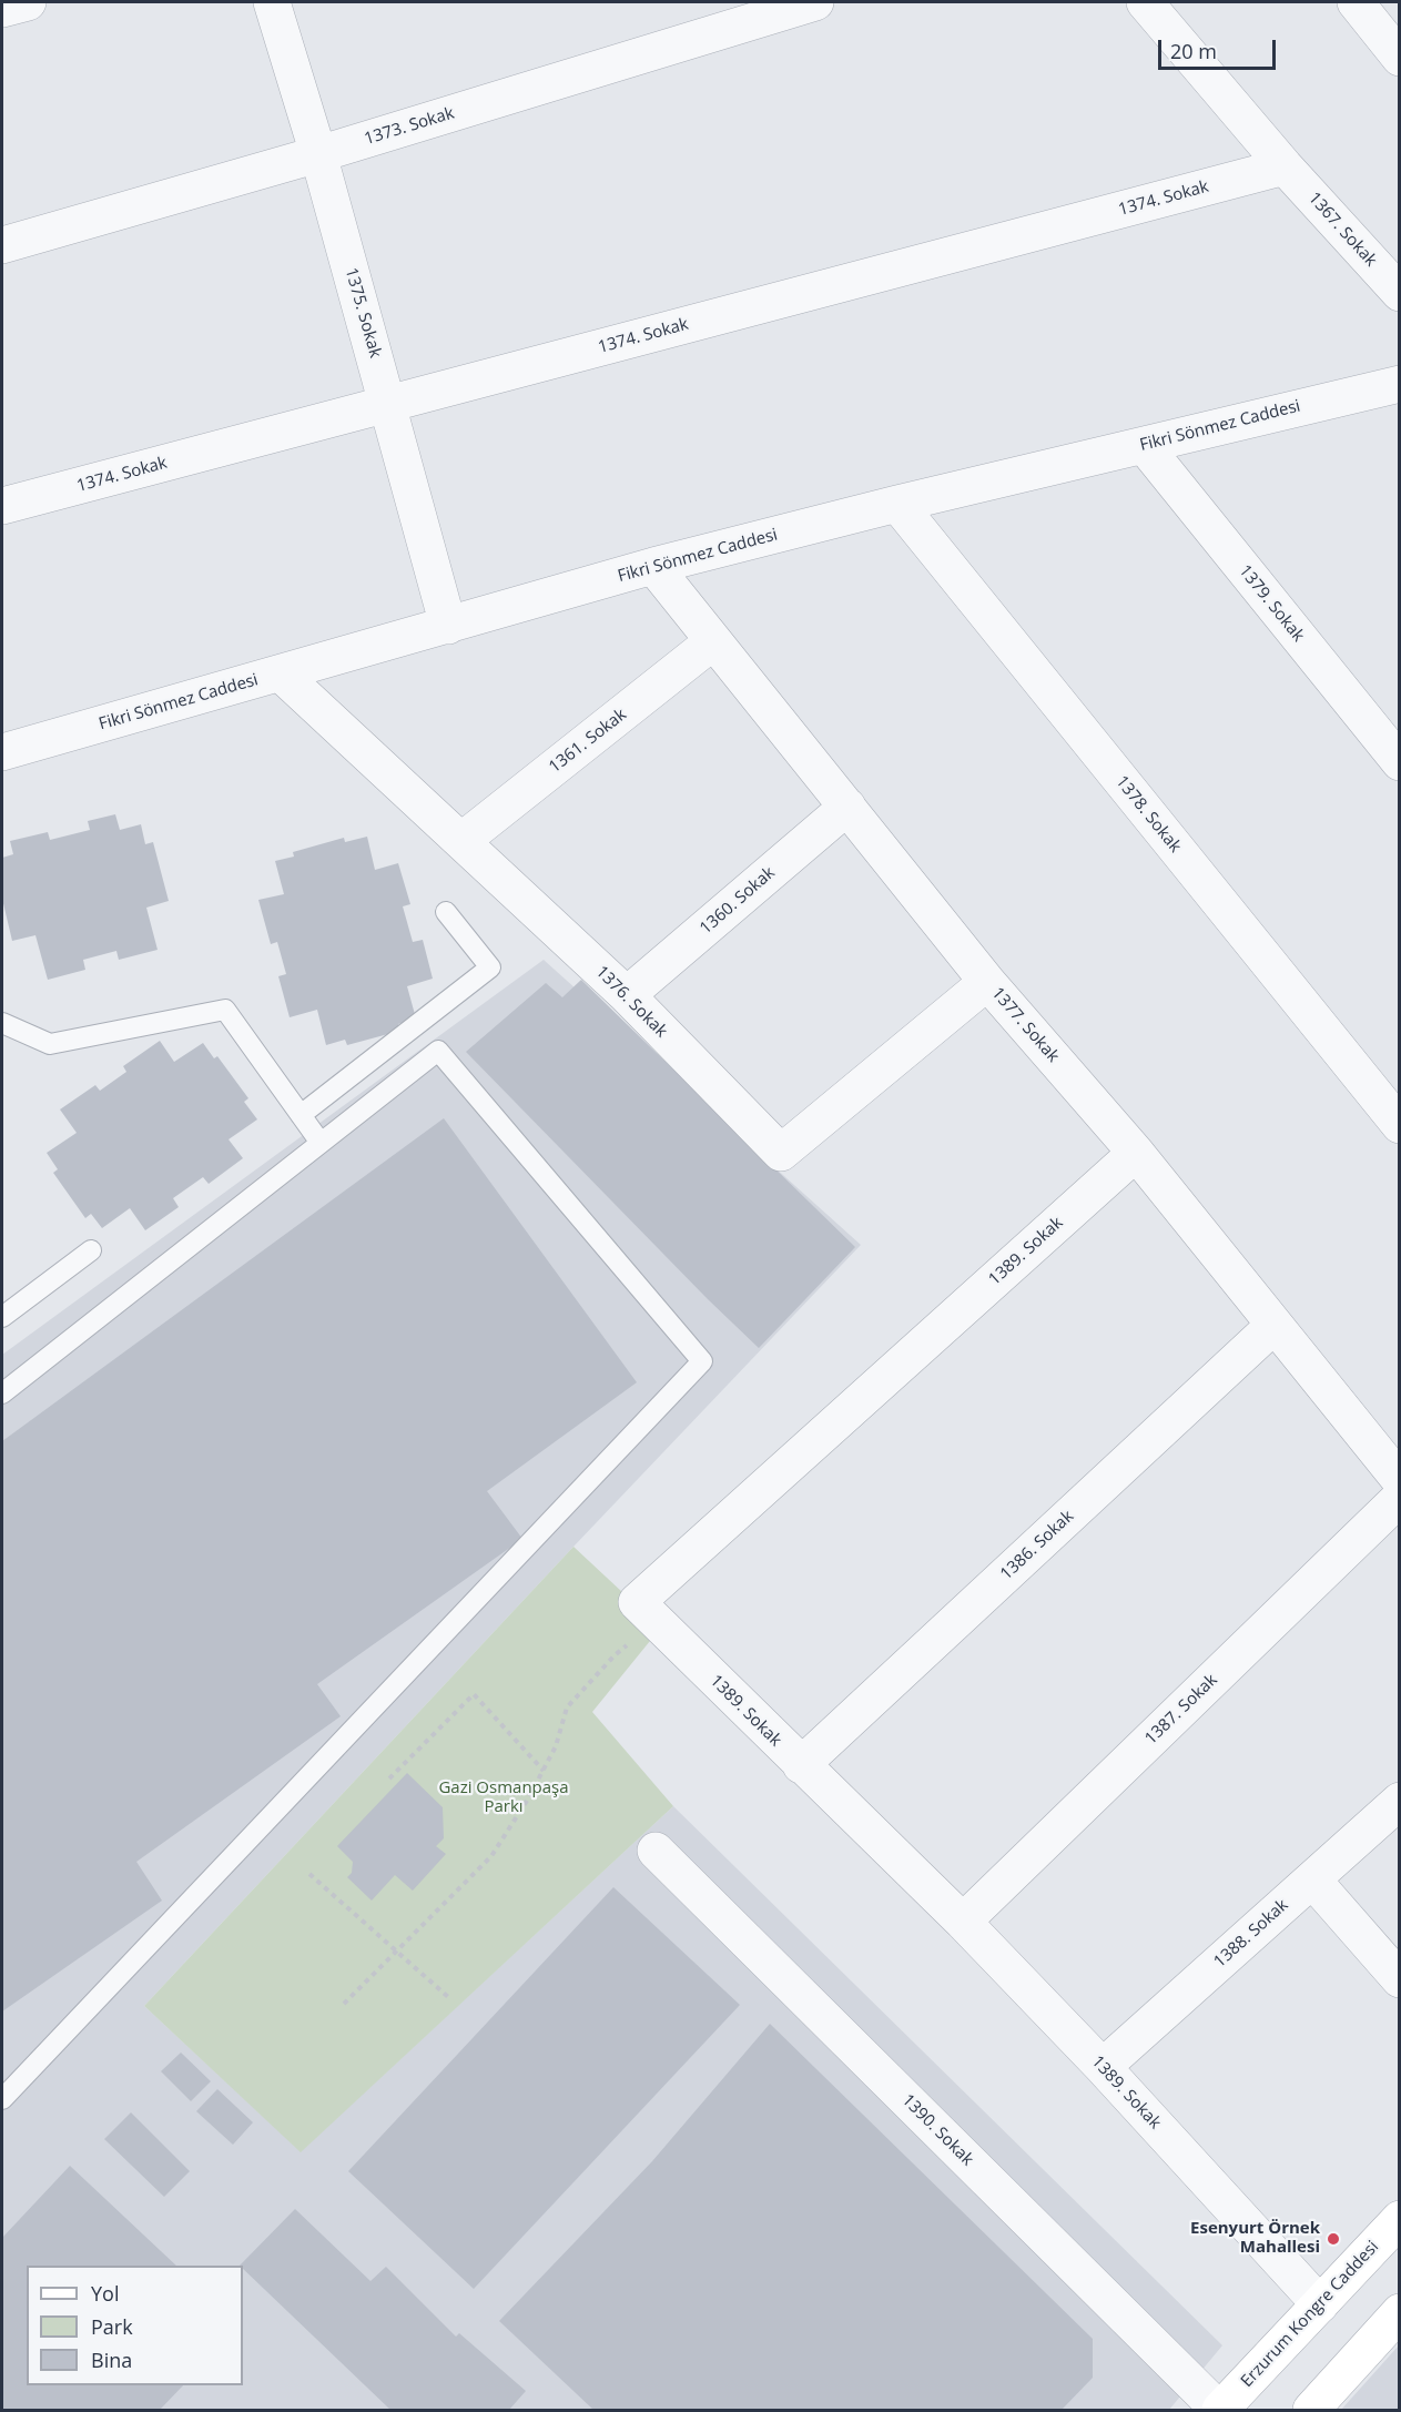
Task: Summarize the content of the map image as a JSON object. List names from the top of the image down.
{
  "streets": {
    "main road": ["Erzurum Kongre Caddesi"],
    "street": [
      "1373. Sokak",
      "1374. Sokak",
      "1367. Sokak",
      "1375. Sokak",
      "Fikri Sönmez Caddesi",
      "1379. Sokak",
      "1361. Sokak",
      "1378. Sokak",
      "1360. Sokak",
      "1376. Sokak",
      "1377. Sokak",
      "1389. Sokak",
      "1386. Sokak",
      "1387. Sokak",
      "1388. Sokak",
      "1390. Sokak"
    ]
  },
  "crossings": [
    ["1373. Sokak", "1375. Sokak"],
    ["1374. Sokak", "1367. Sokak"],
    ["1374. Sokak", "1375. Sokak"],
    ["1375. Sokak", "Fikri Sönmez Caddesi"],
    ["Fikri Sönmez Caddesi", "1379. Sokak"],
    ["Fikri Sönmez Caddesi", "1378. Sokak"],
    ["Fikri Sönmez Caddesi", "1376. Sokak"],
    ["Fikri Sönmez Caddesi", "1377. Sokak"],
    ["1361. Sokak", "1376. Sokak"],
    ["1361. Sokak", "1377. Sokak"],
    ["1360. Sokak", "1376. Sokak"],
    ["1360. Sokak", "1377. Sokak"],
    ["1376. Sokak", "1377. Sokak"],
    ["1377. Sokak", "1389. Sokak"],
    ["1377. Sokak", "1386. Sokak"],
    ["1389. Sokak", "1386. Sokak"],
    ["1389. Sokak", "1387. Sokak"],
    ["1389. Sokak", "1388. Sokak"],
    ["1389. Sokak", "Erzurum Kongre Caddesi"],
    ["1390. Sokak", "Erzurum Kongre Caddesi"]
  ],
  "parks": ["Gazi Osmanpaşa Parkı"],
  "places": ["Esenyurt Örnek Mahallesi"],
  "legend": ["Yol", "Park", "Bina"],
  "scale_bar": "20 m"
}
